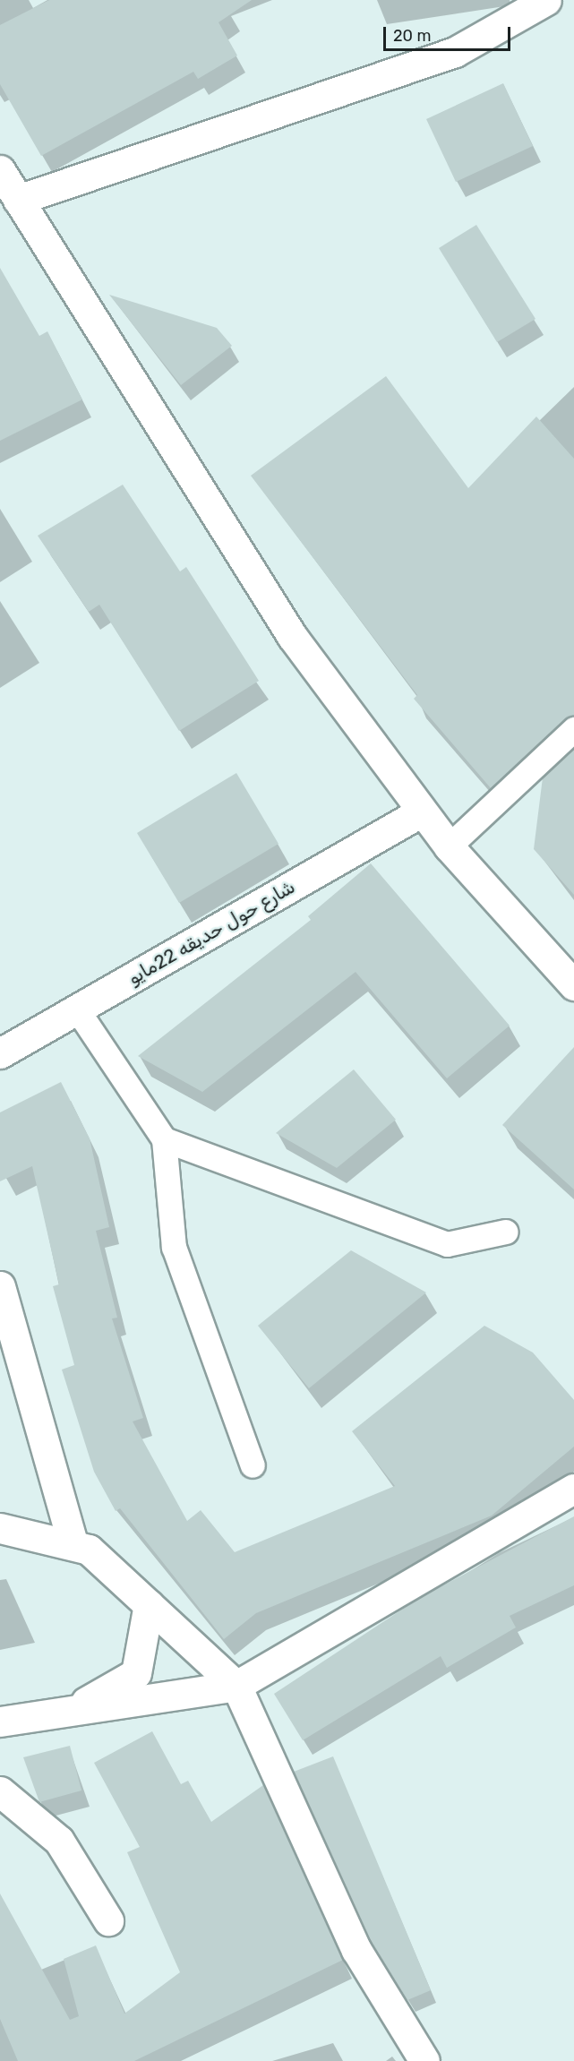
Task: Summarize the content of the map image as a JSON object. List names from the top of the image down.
{
  "streets": {
    "street": ["شارع حول حديقه 22مايو"]
  },
  "scale_bar": "20 m"
}
